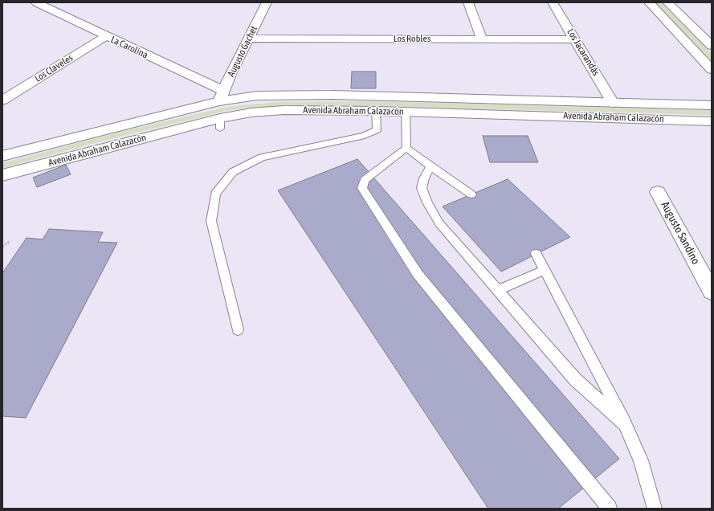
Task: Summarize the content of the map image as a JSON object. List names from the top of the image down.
{
  "streets": {
    "main road": [
      "Los Robles",
      "La Carolina",
      "Augusto Gachet",
      "Los Jacarandás",
      "Los Claveles",
      "Avenida Abraham Calazacón",
      "Augusto Sandino"
    ]
  },
  "crossings": [
    ["Los Robles", "Augusto Gachet"],
    ["Los Robles", "Los Jacarandás"],
    ["La Carolina", "Augusto Gachet"],
    ["La Carolina", "Los Claveles"],
    ["La Carolina", "Avenida Abraham Calazacón"],
    ["Augusto Gachet", "Avenida Abraham Calazacón"],
    ["Los Jacarandás", "Avenida Abraham Calazacón"]
  ]
}
